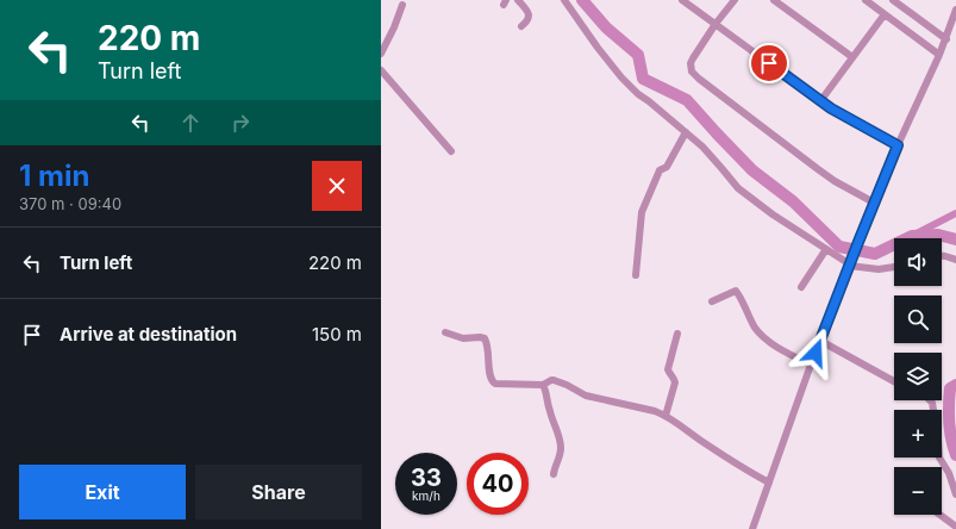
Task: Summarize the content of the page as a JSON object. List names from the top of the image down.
{
  "page": {
    "turn": ["220 m", "Turn left"],
    "heading": ["1 min", "370 m · 09:40"],
    "list": [
      {
        "name": "Turn left",
        "value": "220 m"
      },
      {
        "name": "Arrive at destination",
        "value": "150 m"
      }
    ],
    "map_buttons": ["+", "−"],
    "speed": "33 km/h",
    "limit": "40",
    "buttons": ["Exit", "Share"]
  }
}
